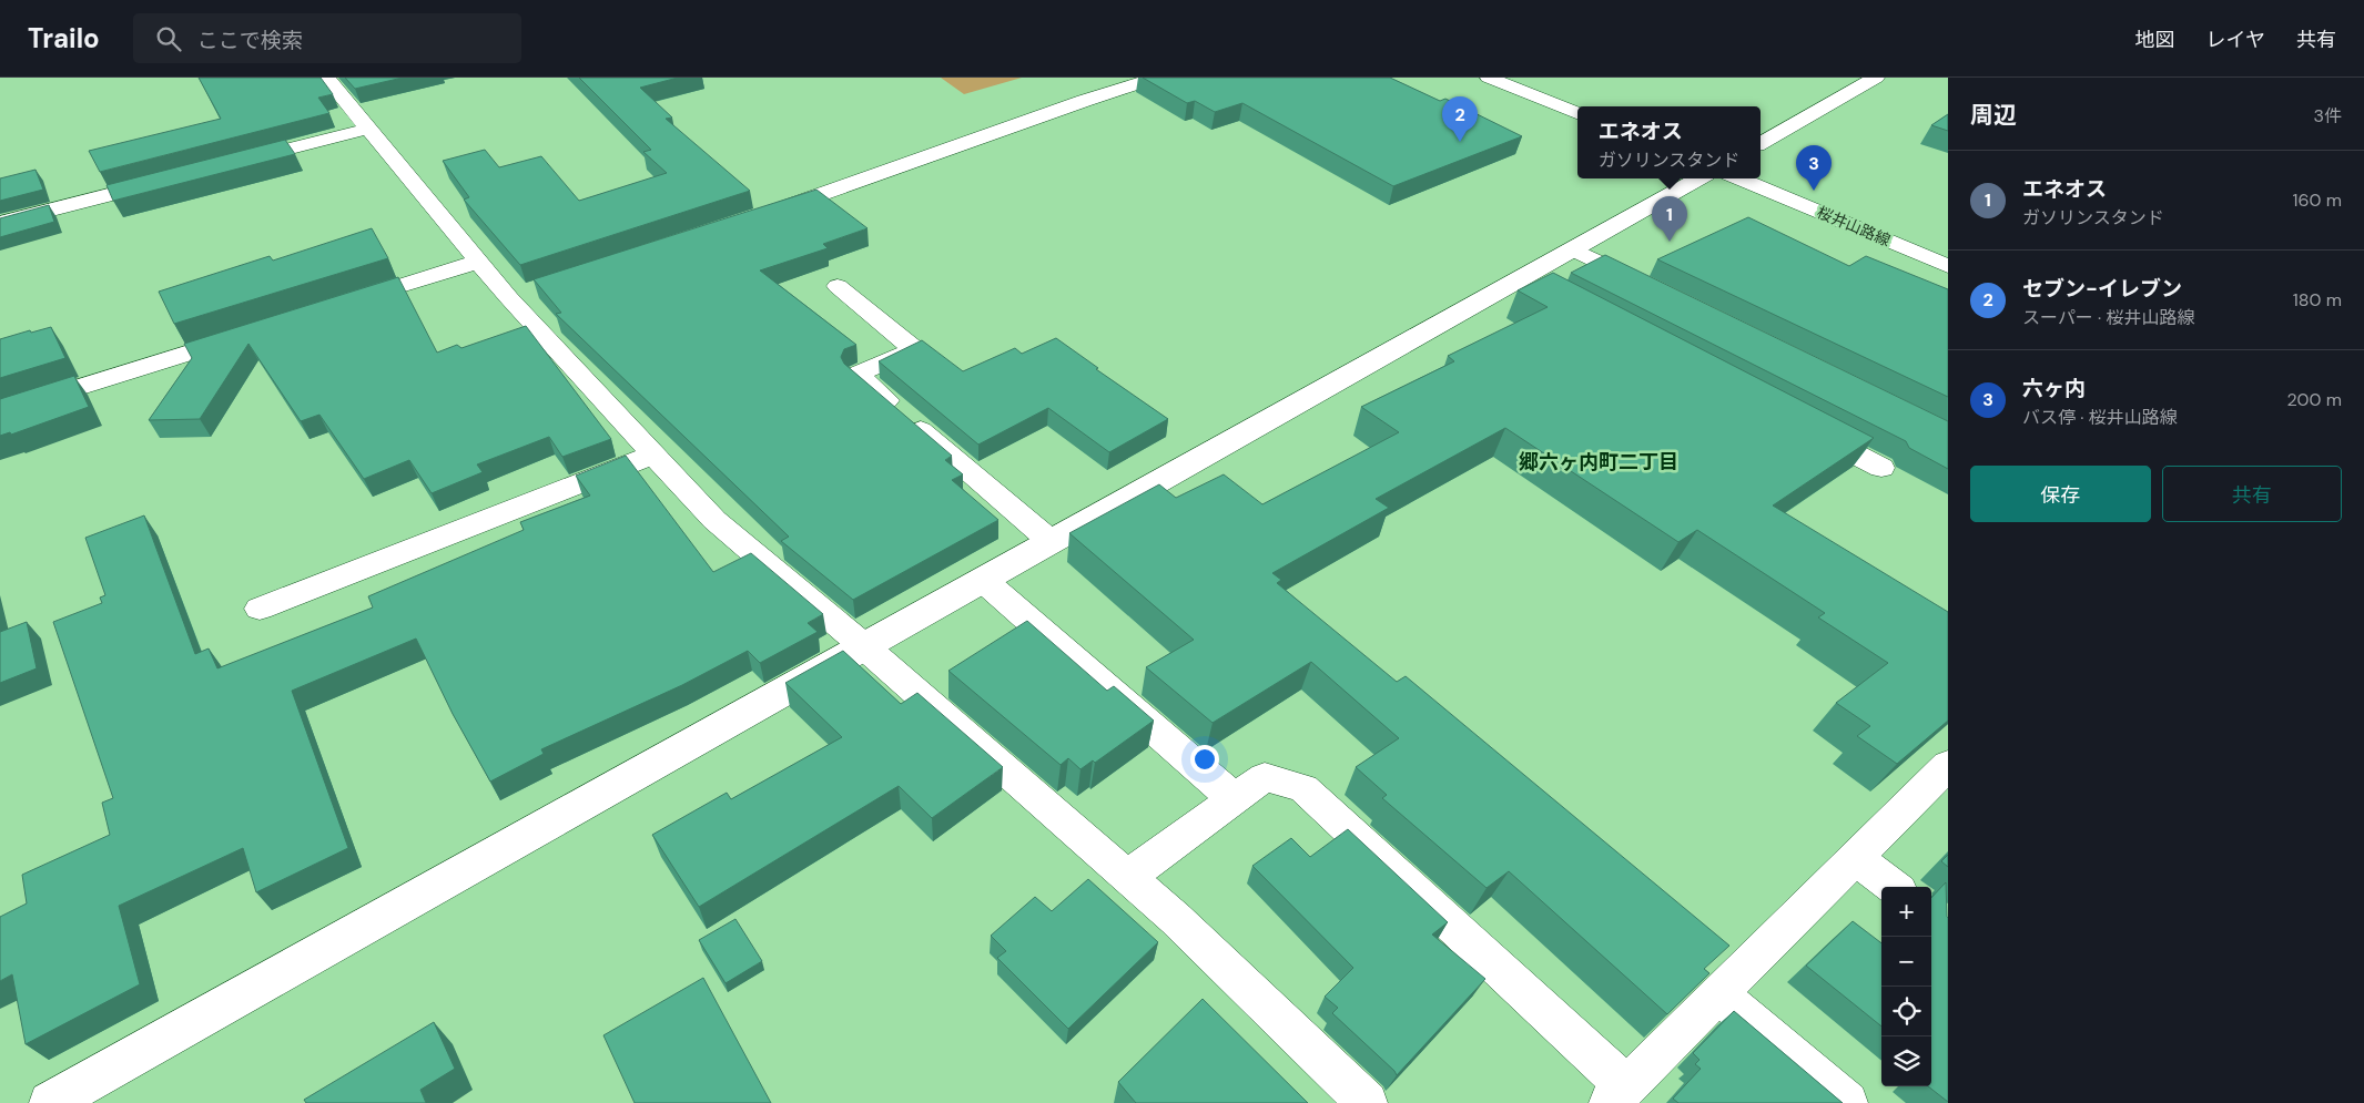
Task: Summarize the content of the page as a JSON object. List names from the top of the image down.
{
  "streets": {
    "street": ["桜井山路線"]
  },
  "districts": ["郷六ヶ内町二丁目"],
  "page": {
    "header": "Trailo",
    "search": "ここで検索",
    "nav": ["地図", "レイヤ", "共有"],
    "heading": ["周辺", "3件"],
    "pins": ["2", "3", "1"],
    "popup": ["エネオス", "ガソリンスタンド"],
    "list": [
      {
        "mark": "1",
        "name": "エネオス",
        "note": "ガソリンスタンド",
        "value": "160 m"
      },
      {
        "mark": "2",
        "name": "セブン-イレブン",
        "note": "スーパー · 桜井山路線",
        "value": "180 m"
      },
      {
        "mark": "3",
        "name": "六ヶ内",
        "note": "バス停 · 桜井山路線",
        "value": "200 m"
      }
    ],
    "buttons": ["保存", "共有"],
    "map_buttons": ["+", "−"]
  }
}
